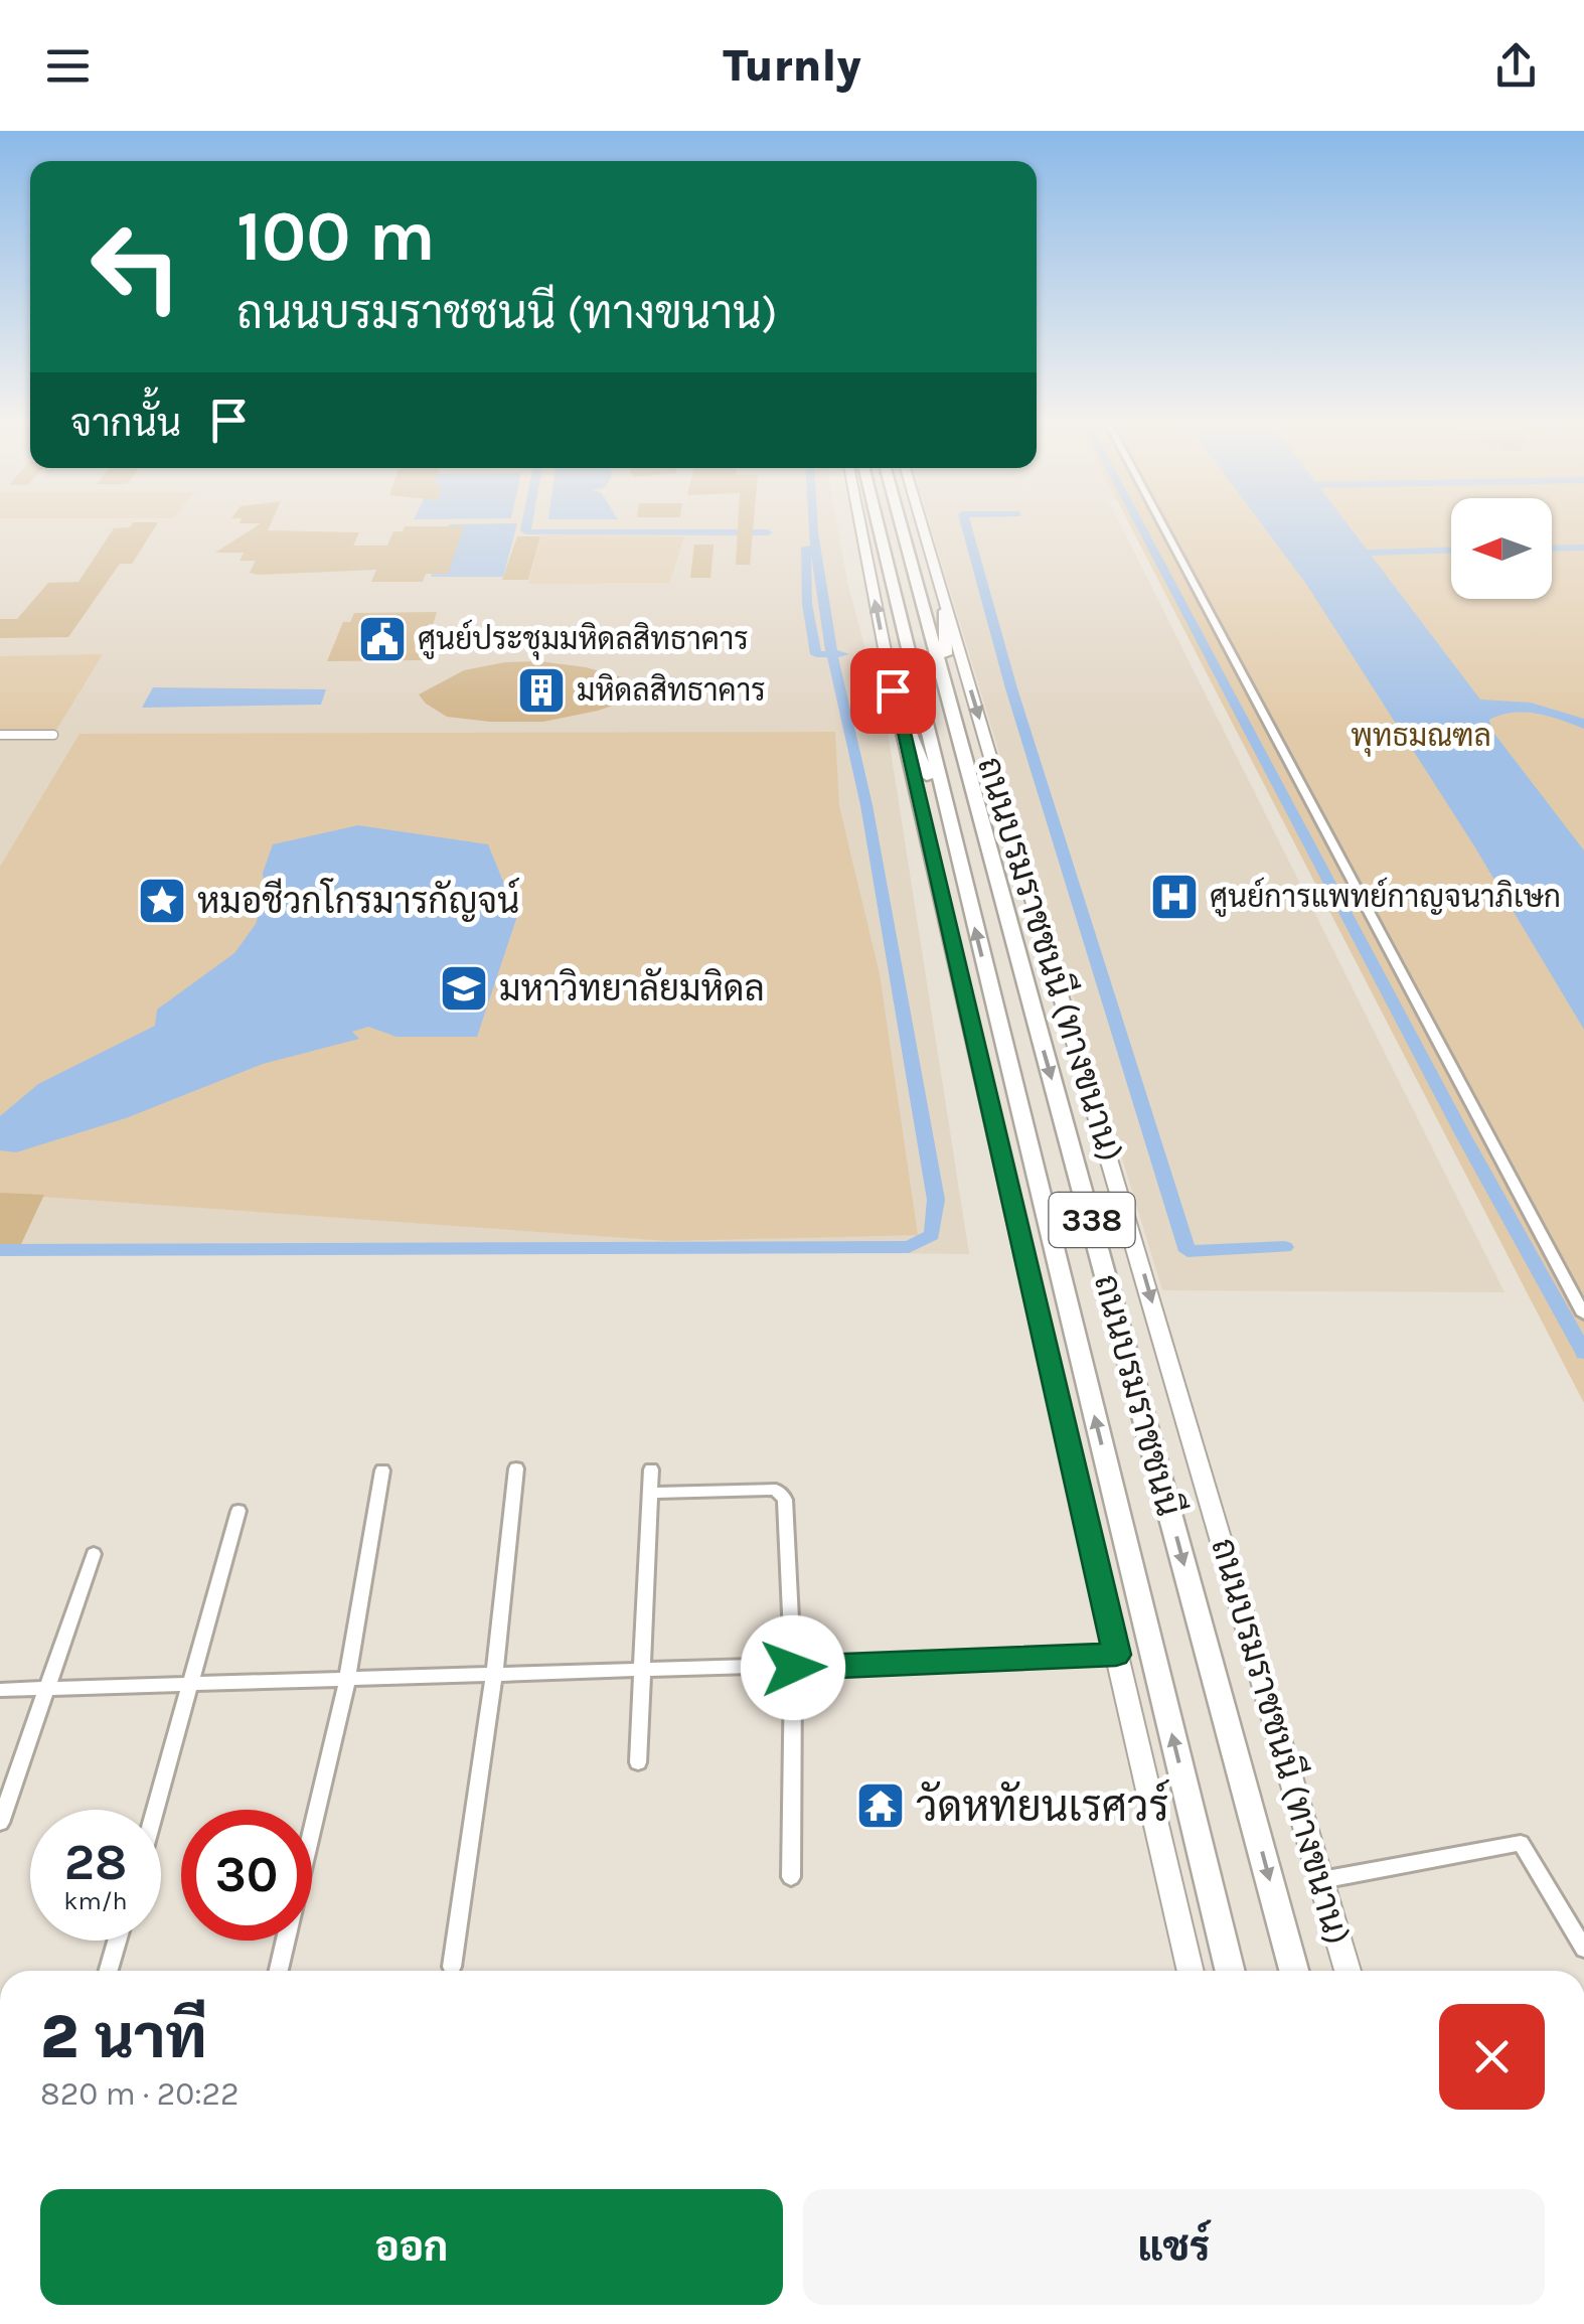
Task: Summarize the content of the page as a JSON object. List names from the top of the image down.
{
  "streets": {
    "highway": ["338", "ถนนบรมราชชนนี"],
    "main road": ["ถนนบรมราชชนนี (ทางขนาน)"]
  },
  "parks": ["พุทธมณฑล"],
  "places": {
    "public building": ["ศูนย์ประชุมมหิดลสิทธาคาร"],
    "building": ["มหิดลสิทธาคาร"],
    "hospital": ["ศูนย์การแพทย์กาญจนาภิเษก"],
    "place": ["หมอชีวกโกรมารกัญจน์"],
    "school or university": ["มหาวิทยาลัยมหิดล"],
    "temple": ["วัดหทัยนเรศวร์"]
  },
  "north": "left",
  "page": {
    "header": "Turnly",
    "turn": ["100 m", "ถนนบรมราชชนนี (ทางขนาน)"],
    "then": "จากนั้น",
    "speed": "28 km/h",
    "limit": "30",
    "heading": ["2 นาที", "820 m · 20:22"],
    "buttons": ["ออก", "แชร์"]
  }
}
